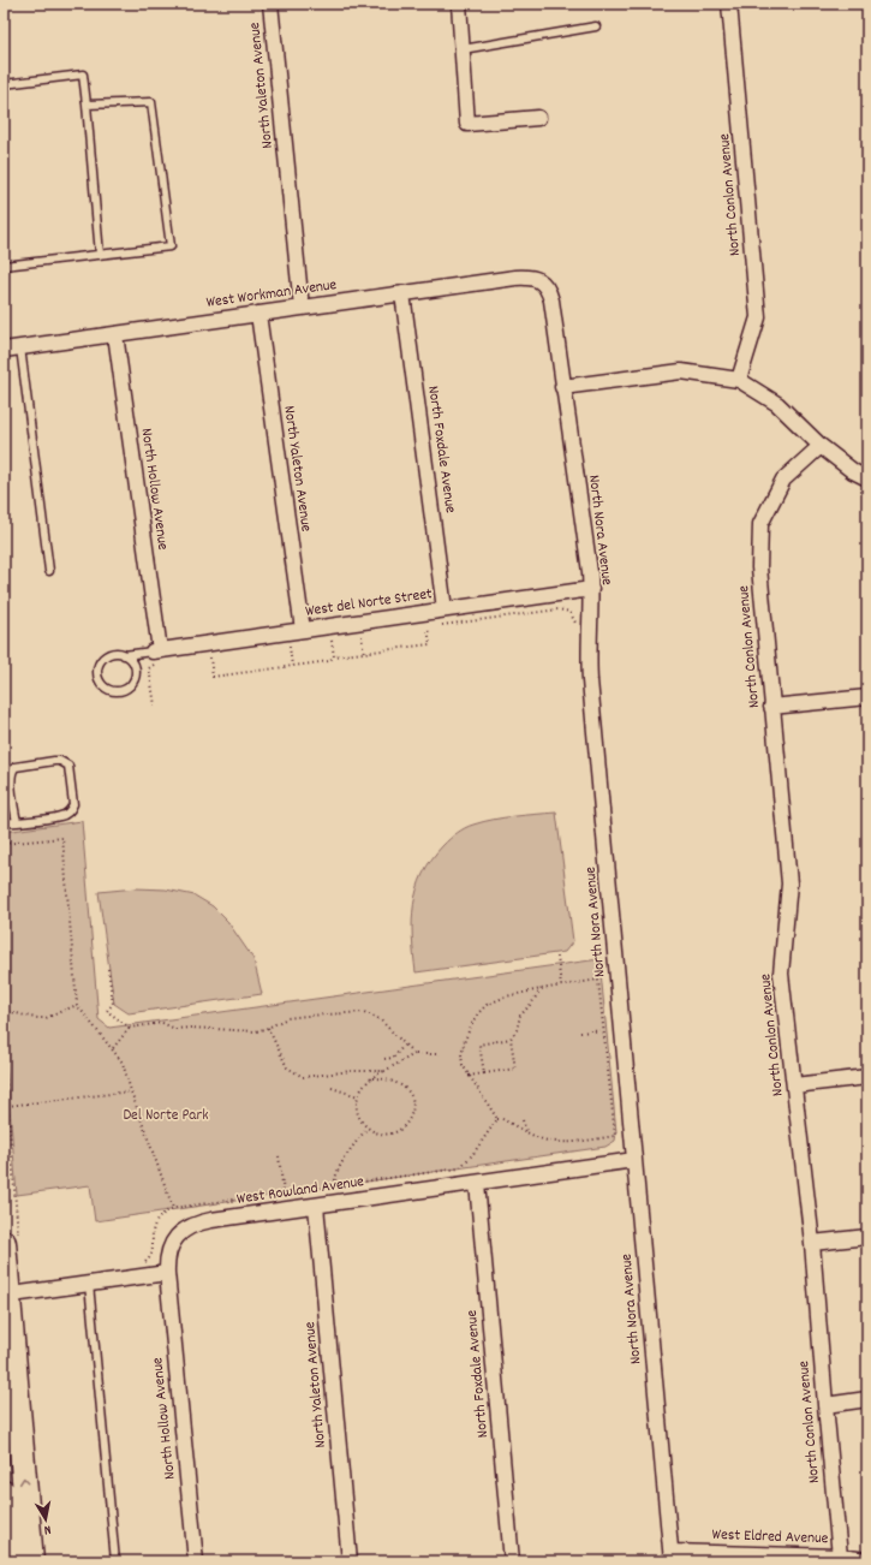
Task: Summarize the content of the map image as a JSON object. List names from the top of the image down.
{
  "streets": {
    "street": [
      "North Yaleton Avenue",
      "North Conlon Avenue",
      "West Workman Avenue",
      "North Foxdale Avenue",
      "North Hollow Avenue",
      "North Nora Avenue",
      "West del Norte Street",
      "West Rowland Avenue",
      "West Eldred Avenue"
    ]
  },
  "crossings": [
    ["North Yaleton Avenue", "West Workman Avenue"],
    ["North Yaleton Avenue", "West del Norte Street"],
    ["North Yaleton Avenue", "West Rowland Avenue"],
    ["North Conlon Avenue", "West Eldred Avenue"],
    ["West Workman Avenue", "North Foxdale Avenue"],
    ["West Workman Avenue", "North Hollow Avenue"],
    ["West Workman Avenue", "North Nora Avenue"],
    ["North Foxdale Avenue", "West del Norte Street"],
    ["North Foxdale Avenue", "West Rowland Avenue"],
    ["North Hollow Avenue", "West del Norte Street"],
    ["North Hollow Avenue", "West Rowland Avenue"],
    ["North Nora Avenue", "West del Norte Street"],
    ["North Nora Avenue", "West Rowland Avenue"],
    ["North Nora Avenue", "West Eldred Avenue"]
  ],
  "parks": ["Del Norte Park"],
  "north": "bottom"
}
